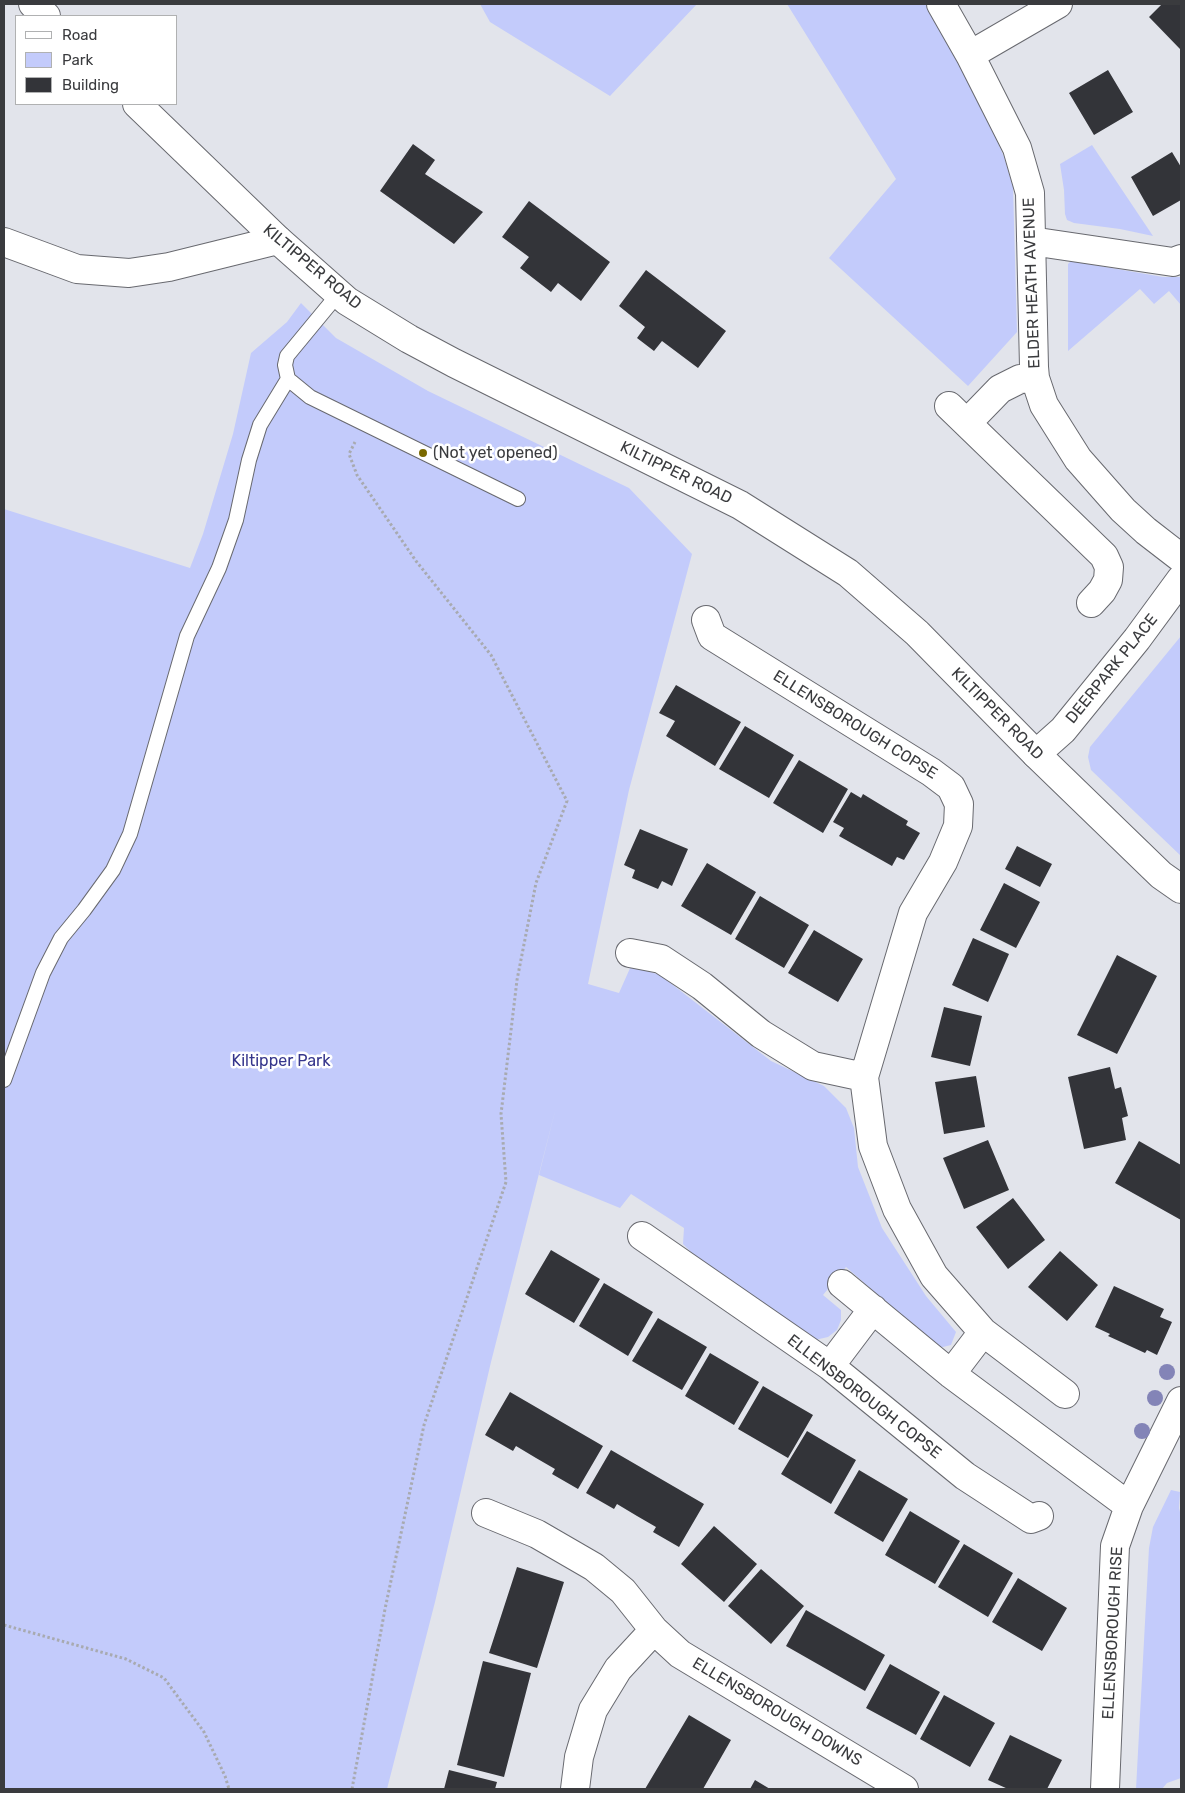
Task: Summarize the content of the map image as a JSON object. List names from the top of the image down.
{
  "streets": {
    "street": [
      "KILTIPPER ROAD",
      "ELDER HEATH AVENUE",
      "DEERPARK PLACE",
      "ELLENSBOROUGH COPSE",
      "ELLENSBOROUGH RISE",
      "ELLENSBOROUGH DOWNS"
    ]
  },
  "crossings": [
    ["KILTIPPER ROAD", "DEERPARK PLACE"]
  ],
  "parks": ["Kiltipper Park"],
  "places": ["(Not yet opened)"],
  "legend": ["Road", "Park", "Building"]
}
